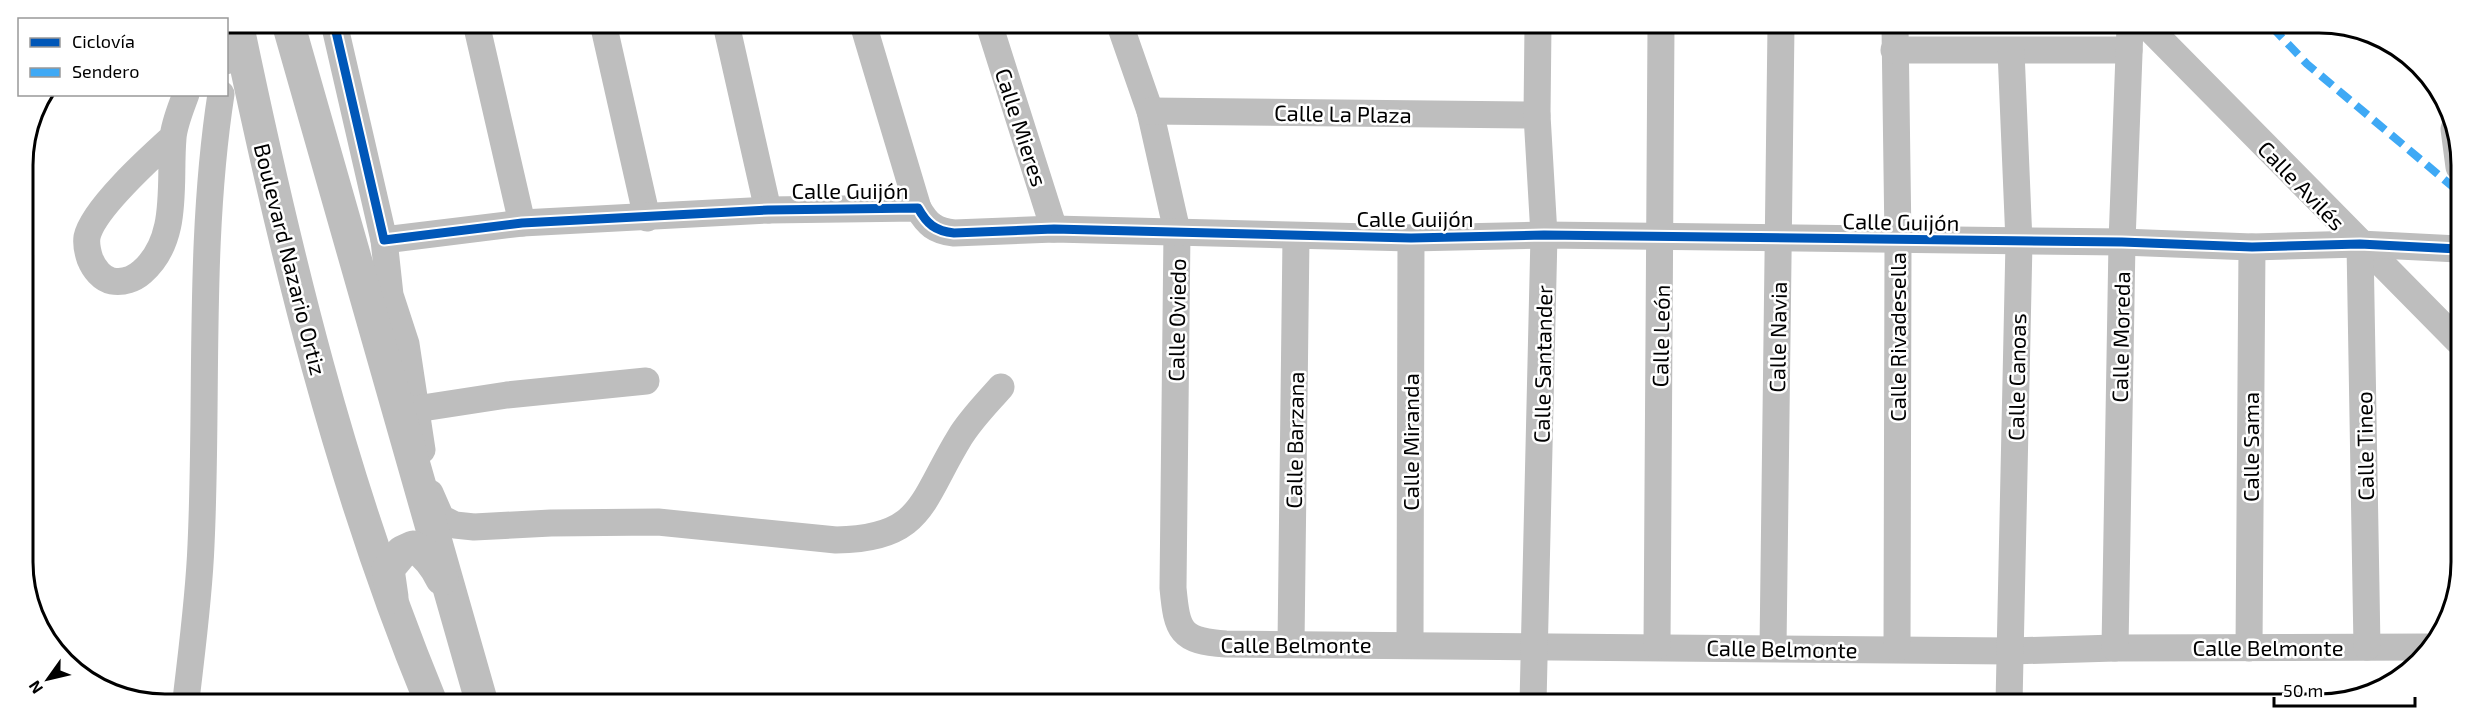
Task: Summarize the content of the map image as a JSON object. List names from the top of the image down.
{
  "streets": {
    "main road": ["Boulevard Nazario Ortiz"],
    "street": [
      "Calle La Plaza",
      "Calle Mieres",
      "Calle Avilés",
      "Calle Guijón",
      "Calle Oviedo",
      "Calle León",
      "Calle Navia",
      "Calle Rivadesella",
      "Calle Moreda",
      "Calle Santander",
      "Calle Canoas",
      "Calle Barzana",
      "Calle Miranda",
      "Calle Tineo",
      "Calle Sama",
      "Calle Belmonte"
    ]
  },
  "crossings": [
    ["Calle La Plaza", "Calle Oviedo"],
    ["Calle La Plaza", "Calle Santander"],
    ["Calle Mieres", "Calle Guijón"],
    ["Calle Avilés", "Calle Guijón"],
    ["Calle Avilés", "Calle Tineo"],
    ["Calle Guijón", "Calle Oviedo"],
    ["Calle Guijón", "Calle León"],
    ["Calle Guijón", "Calle Navia"],
    ["Calle Guijón", "Calle Rivadesella"],
    ["Calle Guijón", "Calle Moreda"],
    ["Calle Guijón", "Calle Santander"],
    ["Calle Guijón", "Calle Canoas"],
    ["Calle Guijón", "Calle Barzana"],
    ["Calle Guijón", "Calle Miranda"],
    ["Calle Guijón", "Calle Tineo"],
    ["Calle Guijón", "Calle Sama"],
    ["Calle Oviedo", "Calle Belmonte"],
    ["Calle León", "Calle Belmonte"],
    ["Calle Navia", "Calle Belmonte"],
    ["Calle Rivadesella", "Calle Belmonte"],
    ["Calle Moreda", "Calle Belmonte"],
    ["Calle Santander", "Calle Belmonte"],
    ["Calle Canoas", "Calle Belmonte"],
    ["Calle Barzana", "Calle Belmonte"],
    ["Calle Miranda", "Calle Belmonte"],
    ["Calle Tineo", "Calle Belmonte"],
    ["Calle Sama", "Calle Belmonte"]
  ],
  "legend": ["Ciclovía", "Sendero"],
  "scale_bar": "50 m",
  "north": "bottom left"
}
